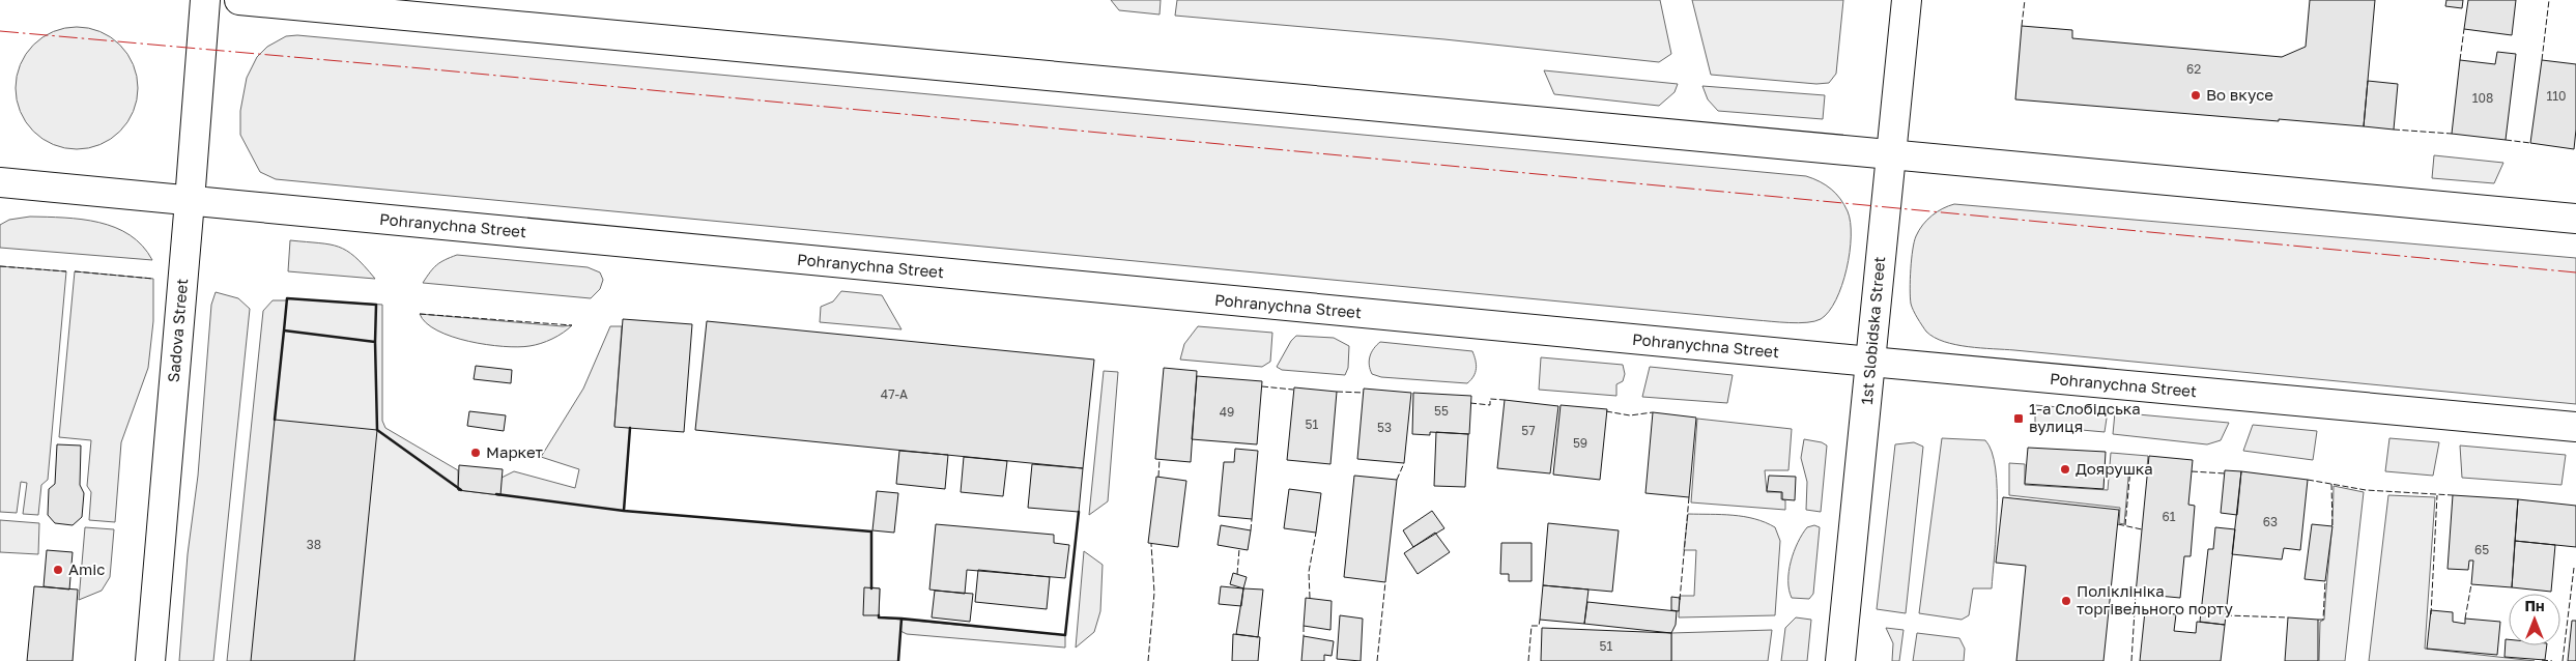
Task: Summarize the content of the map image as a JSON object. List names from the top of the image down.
{
  "streets": {
    "main road": ["Pohranychna Street", "Sadova Street", "1st Slobidska Street"]
  },
  "crossings": [
    ["Pohranychna Street", "Sadova Street"],
    ["Pohranychna Street", "1st Slobidska Street"]
  ],
  "places": {
    "other": [
      "Во вкусе",
      "Маркет",
      "Доярушка",
      "Amic",
      "Поліклініка торгівельного порту"
    ],
    "transit": ["1-а Слобідська вулиця"]
  },
  "house_numbers": [
    "62",
    "110",
    "108",
    "47-А",
    "55",
    "49",
    "51",
    "53",
    "57",
    "59",
    "61",
    "63",
    "38",
    "65",
    "51"
  ],
  "north": "top"
}
